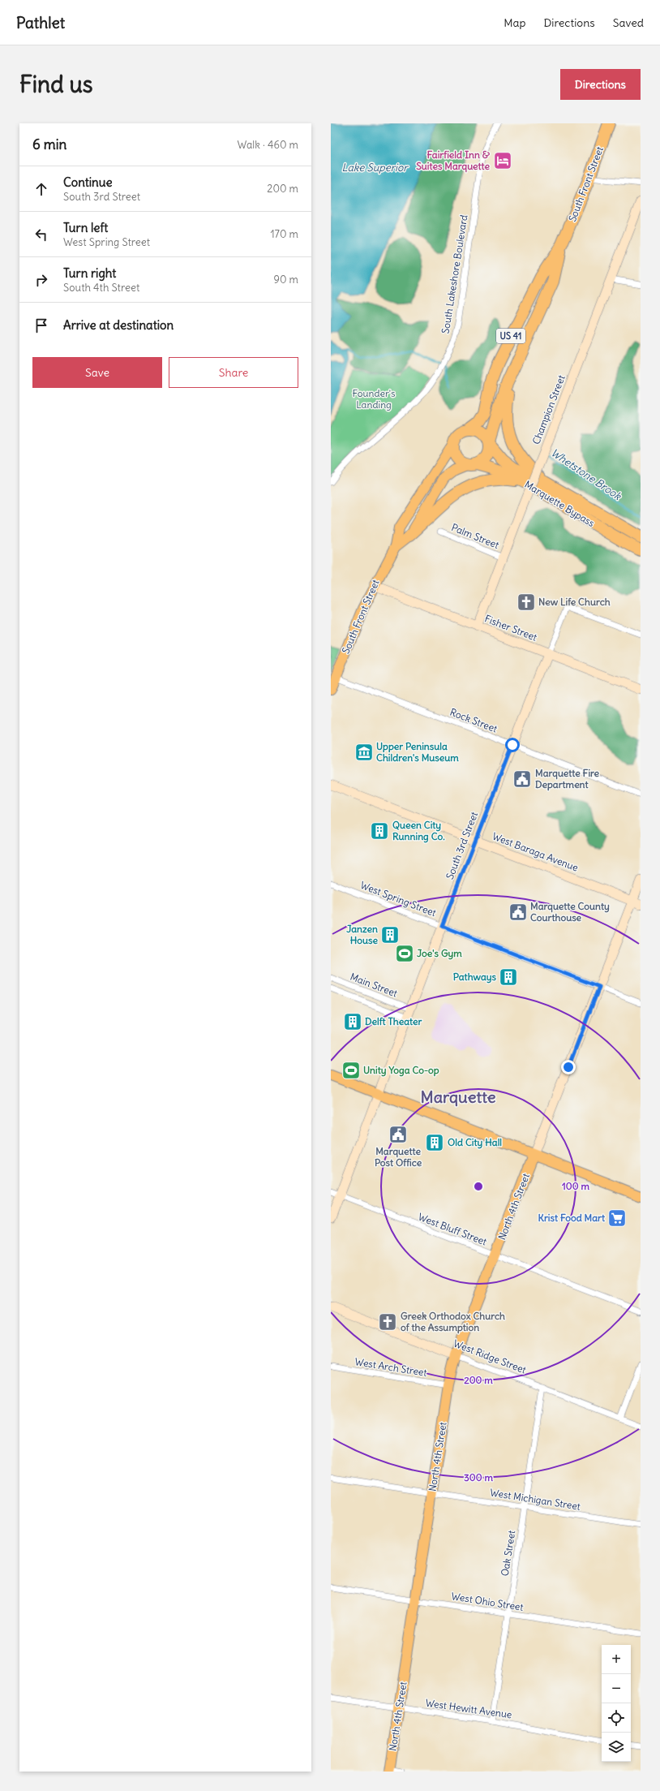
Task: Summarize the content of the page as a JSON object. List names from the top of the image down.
{
  "streets": {
    "highway": ["South Front Street", "US 41", "Marquette Bypass"],
    "main road": ["North 4th Street"],
    "street": [
      "South Lakeshore Boulevard",
      "Champion Street",
      "Palm Street",
      "Fisher Street",
      "Rock Street",
      "South 3rd Street",
      "West Baraga Avenue",
      "West Spring Street",
      "Main Street",
      "West Bluff Street",
      "West Ridge Street",
      "West Arch Street",
      "West Michigan Street",
      "Oak Street",
      "West Ohio Street",
      "West Hewitt Avenue"
    ]
  },
  "crossings": [
    ["South Front Street", "US 41"],
    ["South Front Street", "Marquette Bypass"],
    ["South Front Street", "Fisher Street"],
    ["South Front Street", "Rock Street"],
    ["US 41", "Marquette Bypass"],
    ["Champion Street", "Palm Street"],
    ["Champion Street", "Fisher Street"],
    ["Fisher Street", "South 3rd Street"],
    ["Rock Street", "South 3rd Street"],
    ["South 3rd Street", "West Baraga Avenue"],
    ["South 3rd Street", "West Spring Street"],
    ["South 3rd Street", "Main Street"],
    ["South 3rd Street", "West Bluff Street"],
    ["North 4th Street", "West Bluff Street"],
    ["North 4th Street", "West Ridge Street"],
    ["North 4th Street", "West Arch Street"],
    ["North 4th Street", "West Michigan Street"],
    ["North 4th Street", "West Ohio Street"],
    ["North 4th Street", "West Hewitt Avenue"],
    ["West Ridge Street", "Oak Street"],
    ["West Michigan Street", "Oak Street"],
    ["Oak Street", "West Ohio Street"],
    ["Oak Street", "West Hewitt Avenue"]
  ],
  "districts": ["Marquette"],
  "water": ["Lake Superior", "Whetstone Brook"],
  "parks": ["Founder's Landing"],
  "places": {
    "hotel": ["Fairfield Inn & Suites Marquette"],
    "church": ["New Life Church", "Greek Orthodox Church of the Assumption"],
    "museum": ["Upper Peninsula Children's Museum"],
    "public building": ["Marquette Fire Department", "Marquette County Courthouse", "Marquette Post Office"],
    "building": [
      "Queen City Running Co.",
      "Janzen House",
      "Pathways",
      "Delft Theater",
      "Old City Hall"
    ],
    "sports": ["Joe's Gym", "Unity Yoga Co-op"],
    "supermarket": ["Krist Food Mart"]
  },
  "page": {
    "header": "Pathlet",
    "nav": ["Map", "Directions", "Saved"],
    "buttons": [
      "Directions",
      ["Save", "Share"]
    ],
    "title": "Find us",
    "heading": ["6 min", "Walk · 460 m"],
    "list": [
      ["Continue", "South 3rd Street", "200 m"],
      ["Turn left", "West Spring Street", "170 m"],
      ["Turn right", "South 4th Street", "90 m"],
      "Arrive at destination"
    ],
    "map_buttons": ["+", "−"]
  },
  "rings": ["100 m", "200 m", "300 m"]
}
